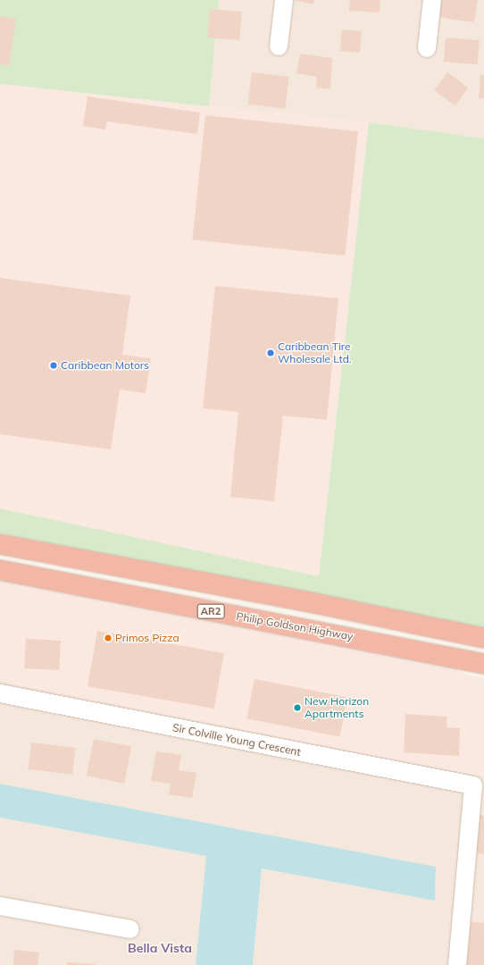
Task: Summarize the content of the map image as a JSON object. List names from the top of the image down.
{
  "streets": {
    "highway": ["AR2", "Philip Goldson Highway"],
    "street": ["Sir Colville Young Crescent"]
  },
  "districts": ["Bella Vista"],
  "places": [
    "Caribbean Tire Wholesale Ltd.",
    "Caribbean Motors",
    "Primos Pizza",
    "New Horizon Apartments"
  ]
}
